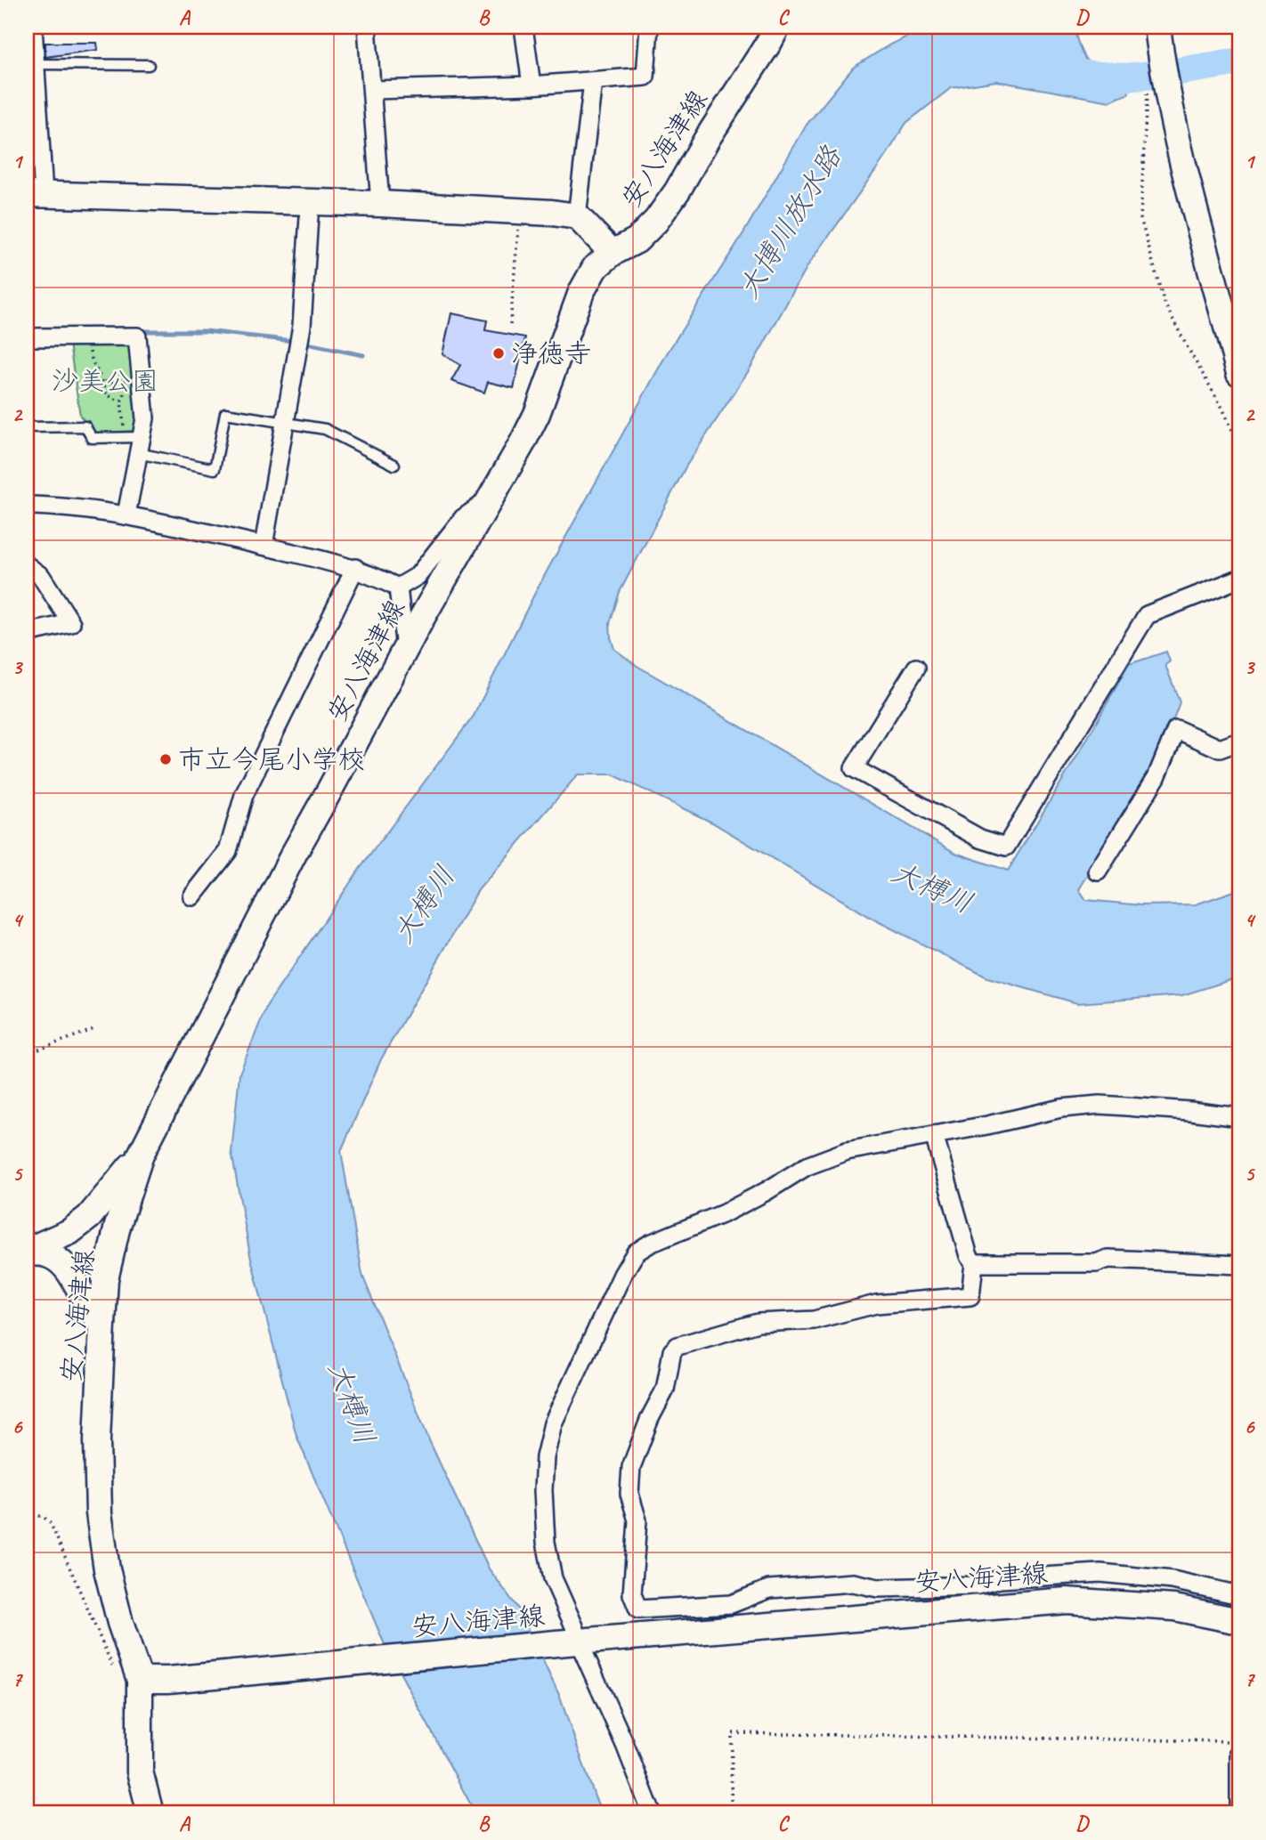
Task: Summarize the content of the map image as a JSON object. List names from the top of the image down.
{
  "streets": {
    "main road": ["安八海津線"]
  },
  "water": ["大博川放水路", "大榑川"],
  "parks": ["沙美公園"],
  "places": ["浄徳寺", "市立今尾小学校"],
  "grid": {
    "columns": [
      "A",
      "B",
      "C",
      "D"
    ],
    "rows": [
      "1",
      "2",
      "3",
      "4",
      "5",
      "6",
      "7"
    ]
  }
}
